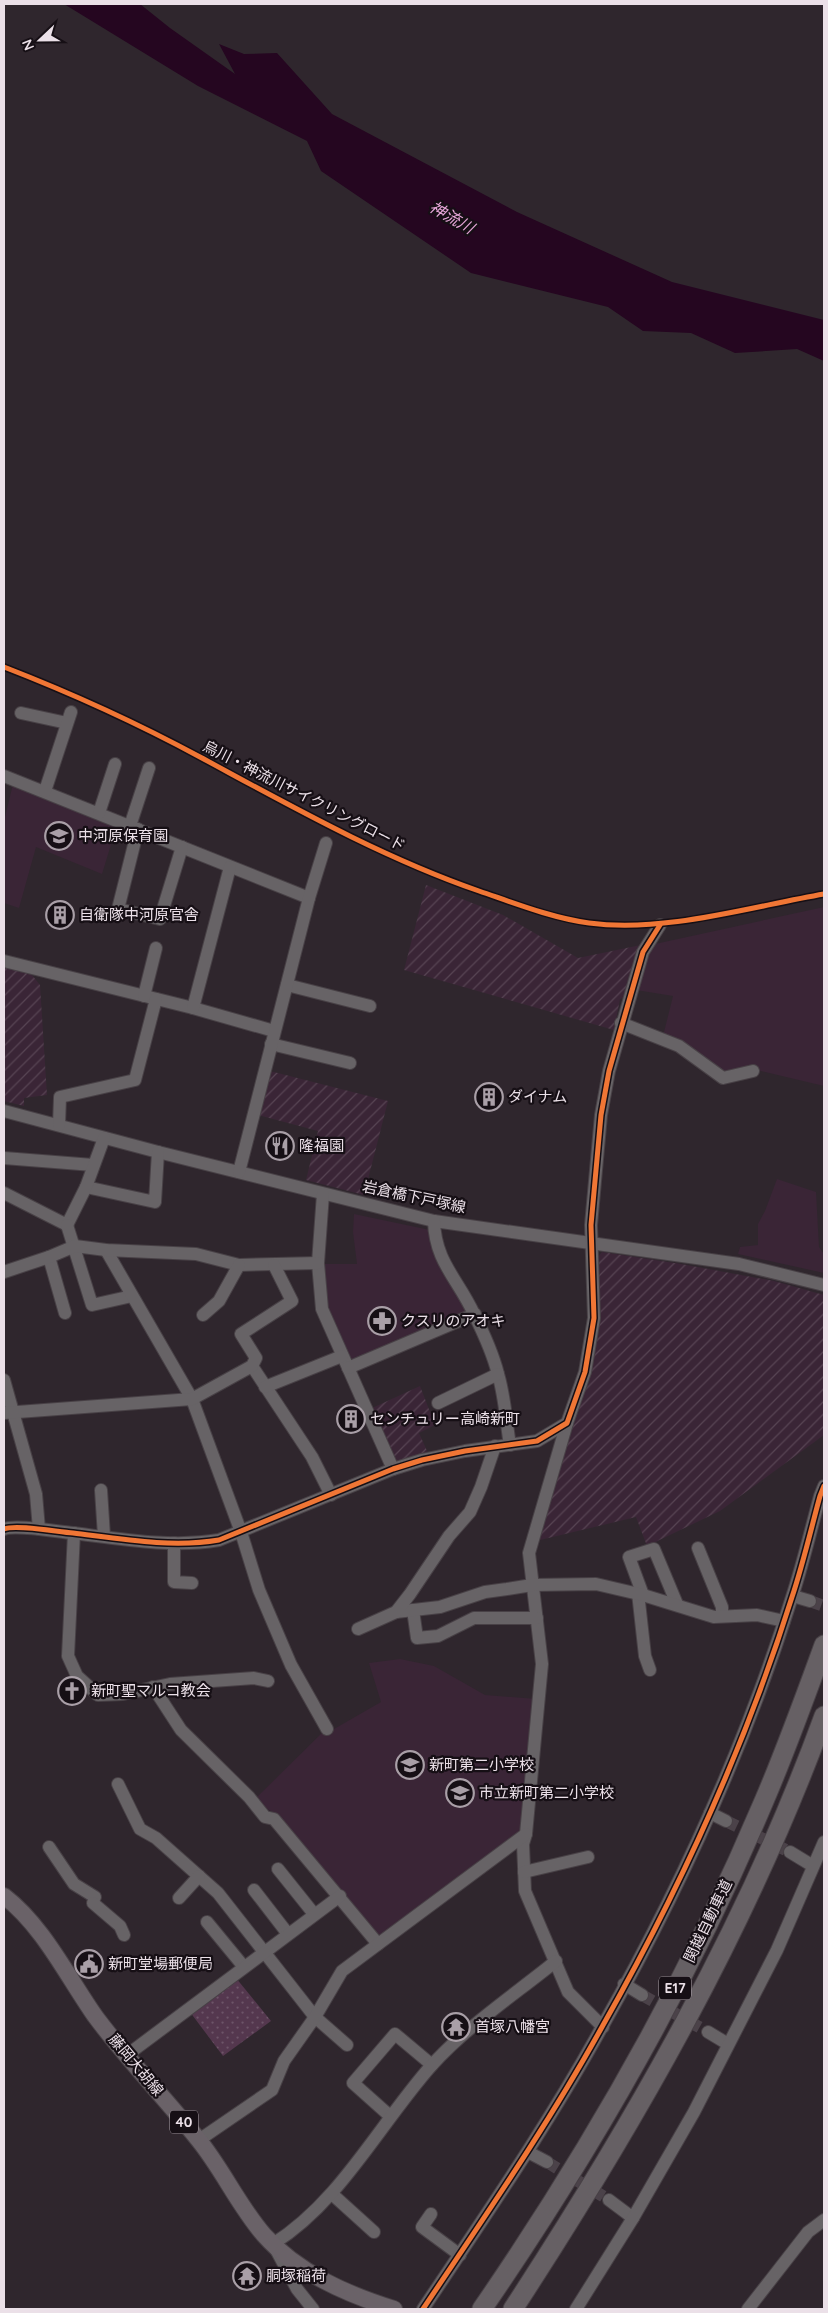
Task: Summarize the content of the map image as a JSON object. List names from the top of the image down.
{
  "streets": {
    "highway": ["関越自動車道", "E17"],
    "main road": ["藤岡大胡線", "40"],
    "street": ["岩倉橋下戸塚線"],
    "cycle path": ["烏川・神流川サイクリングロード"]
  },
  "water": ["神流川"],
  "places": {
    "school or university": ["中河原保育園", "新町第二小学校", "市立新町第二小学校"],
    "building": ["自衛隊中河原官舎", "ダイナム", "センチュリー高崎新町"],
    "restaurant": ["隆福園"],
    "pharmacy": ["クスリのアオキ"],
    "church": ["新町聖マルコ教会"],
    "public building": ["新町堂場郵便局"],
    "temple": ["首塚八幡宮", "胴塚稲荷"]
  },
  "north": "left"
}
